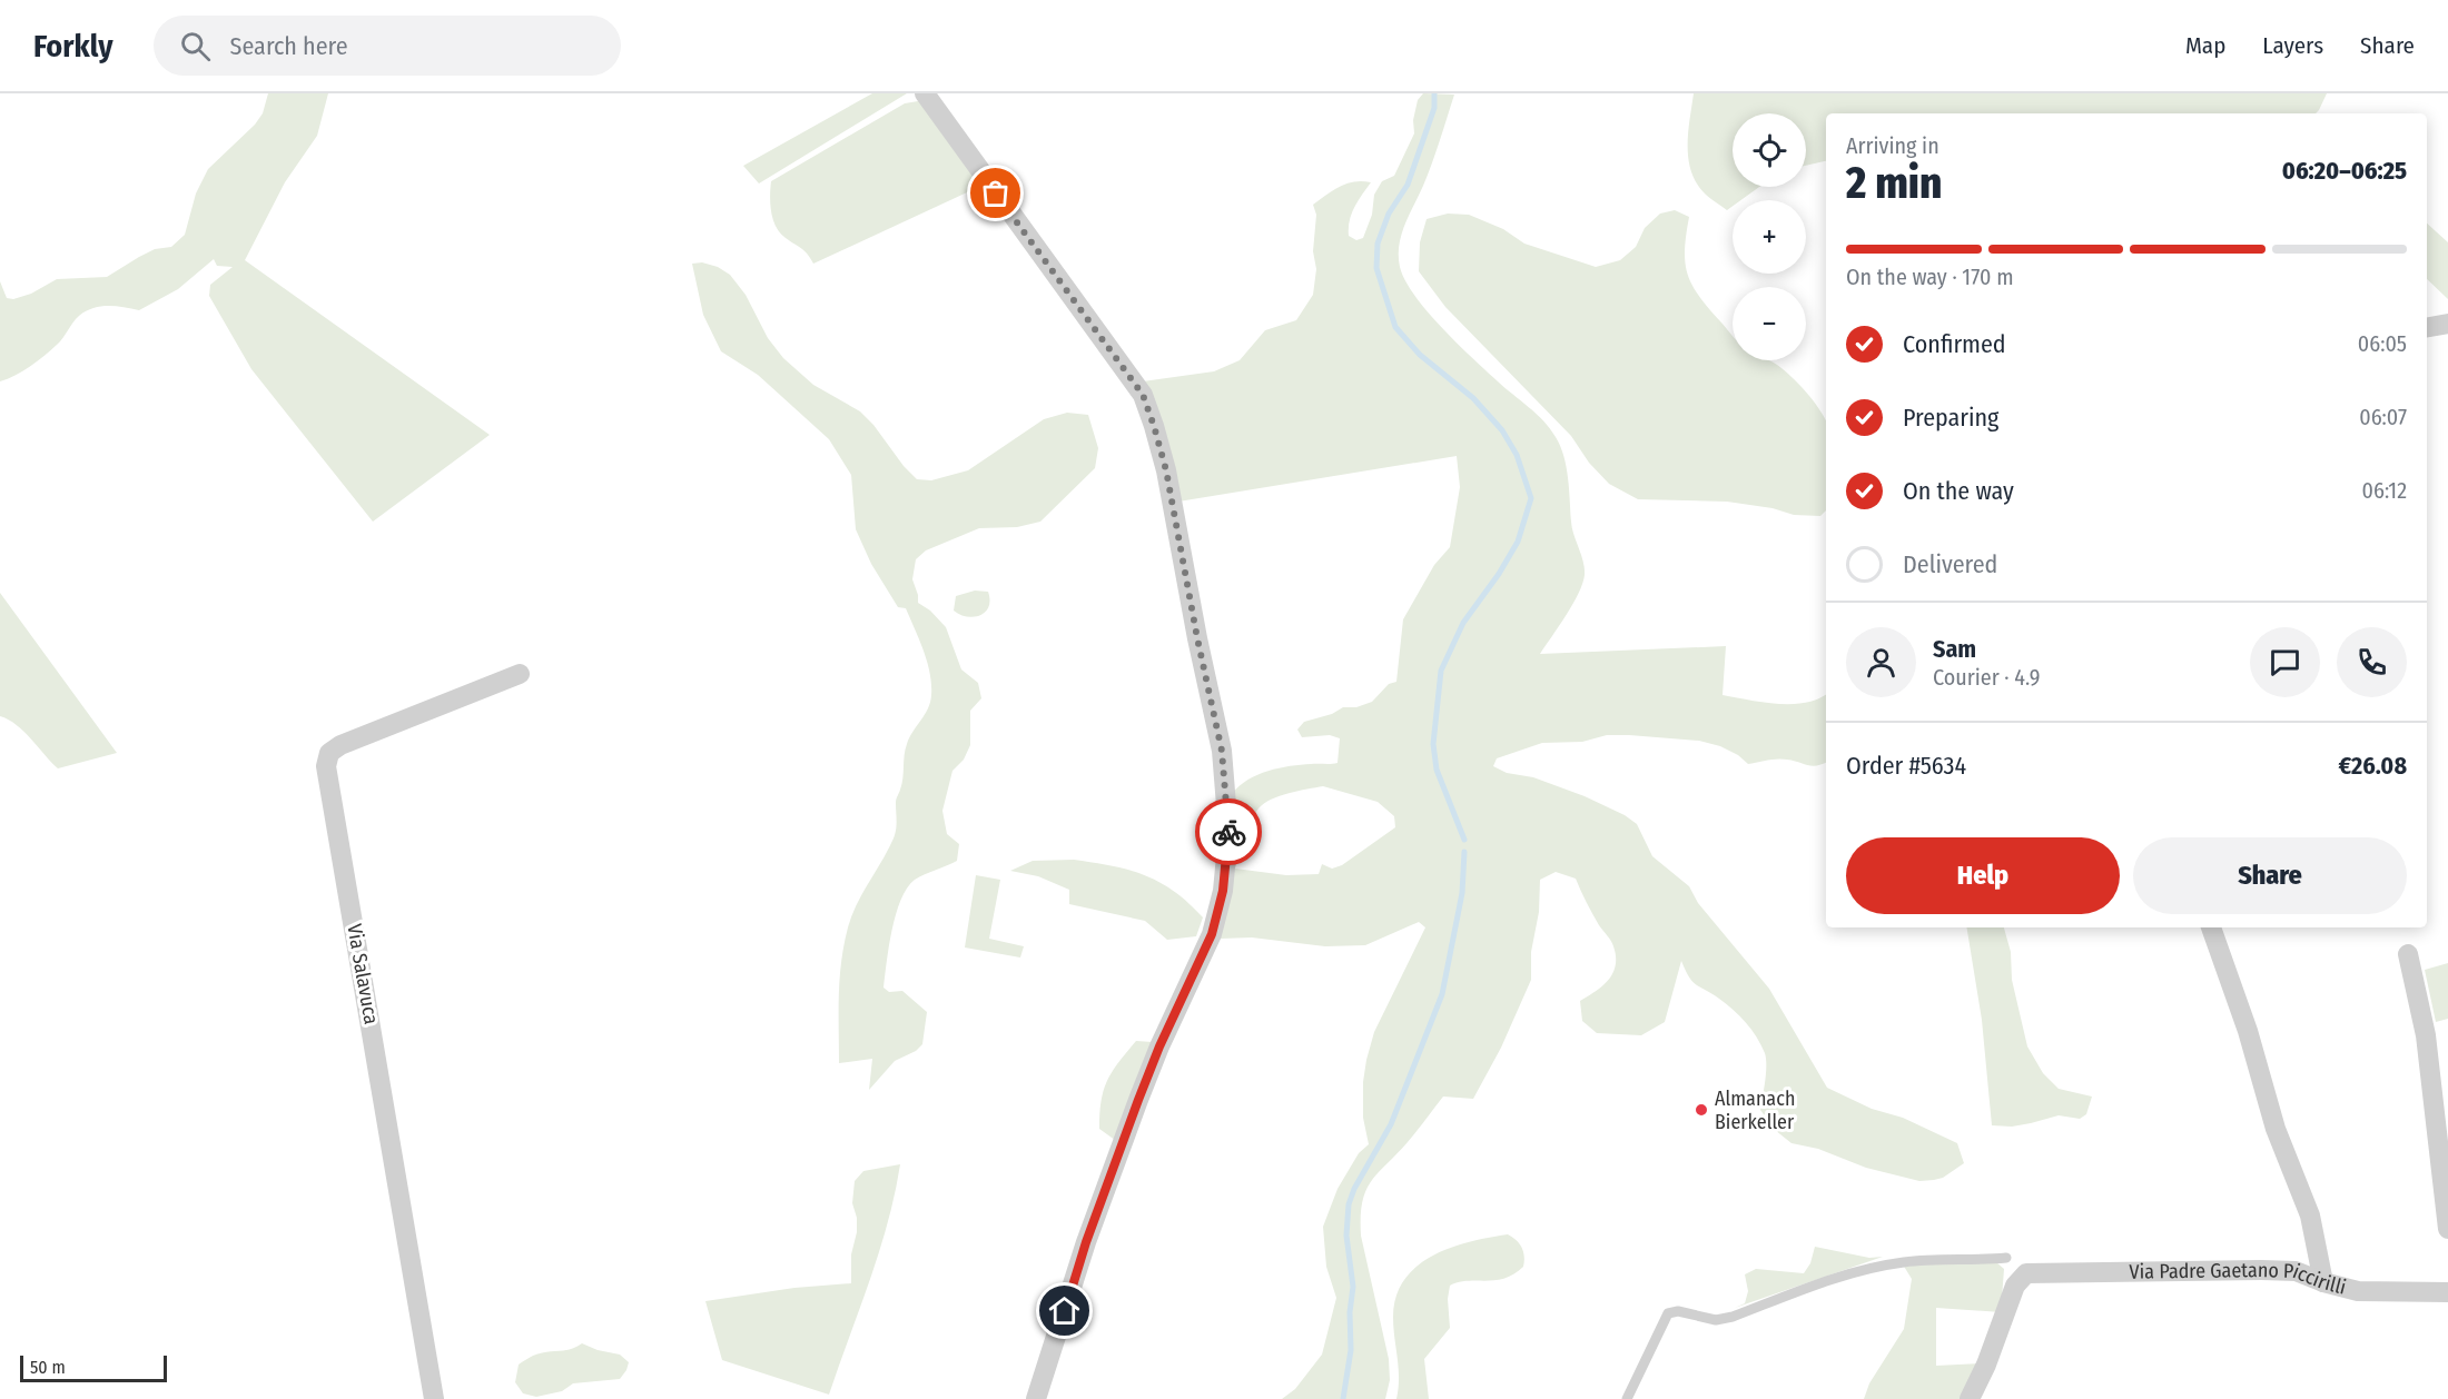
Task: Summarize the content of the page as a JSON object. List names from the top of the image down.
{
  "streets": {
    "street": ["Via Salavuca", "Via Padre Gaetano Piccirilli"]
  },
  "places": ["Almanach Bierkeller"],
  "scale_bar": "50 m",
  "page": {
    "header": "Forkly",
    "search": "Search here",
    "nav": ["Map", "Layers", "Share"],
    "map_buttons": ["+", "−"],
    "heading": ["2 min", "Arriving in", "06:20–06:25"],
    "panel": [
      "Sam",
      "Courier · 4.9",
      "Order #5634",
      "€26.08"
    ],
    "bar": "On the way · 170 m",
    "list": [
      ["Confirmed", "06:05"],
      ["Preparing", "06:07"],
      ["On the way", "06:12"],
      "Delivered"
    ],
    "buttons": ["Help", "Share"],
    "scale": "50 m"
  }
}
